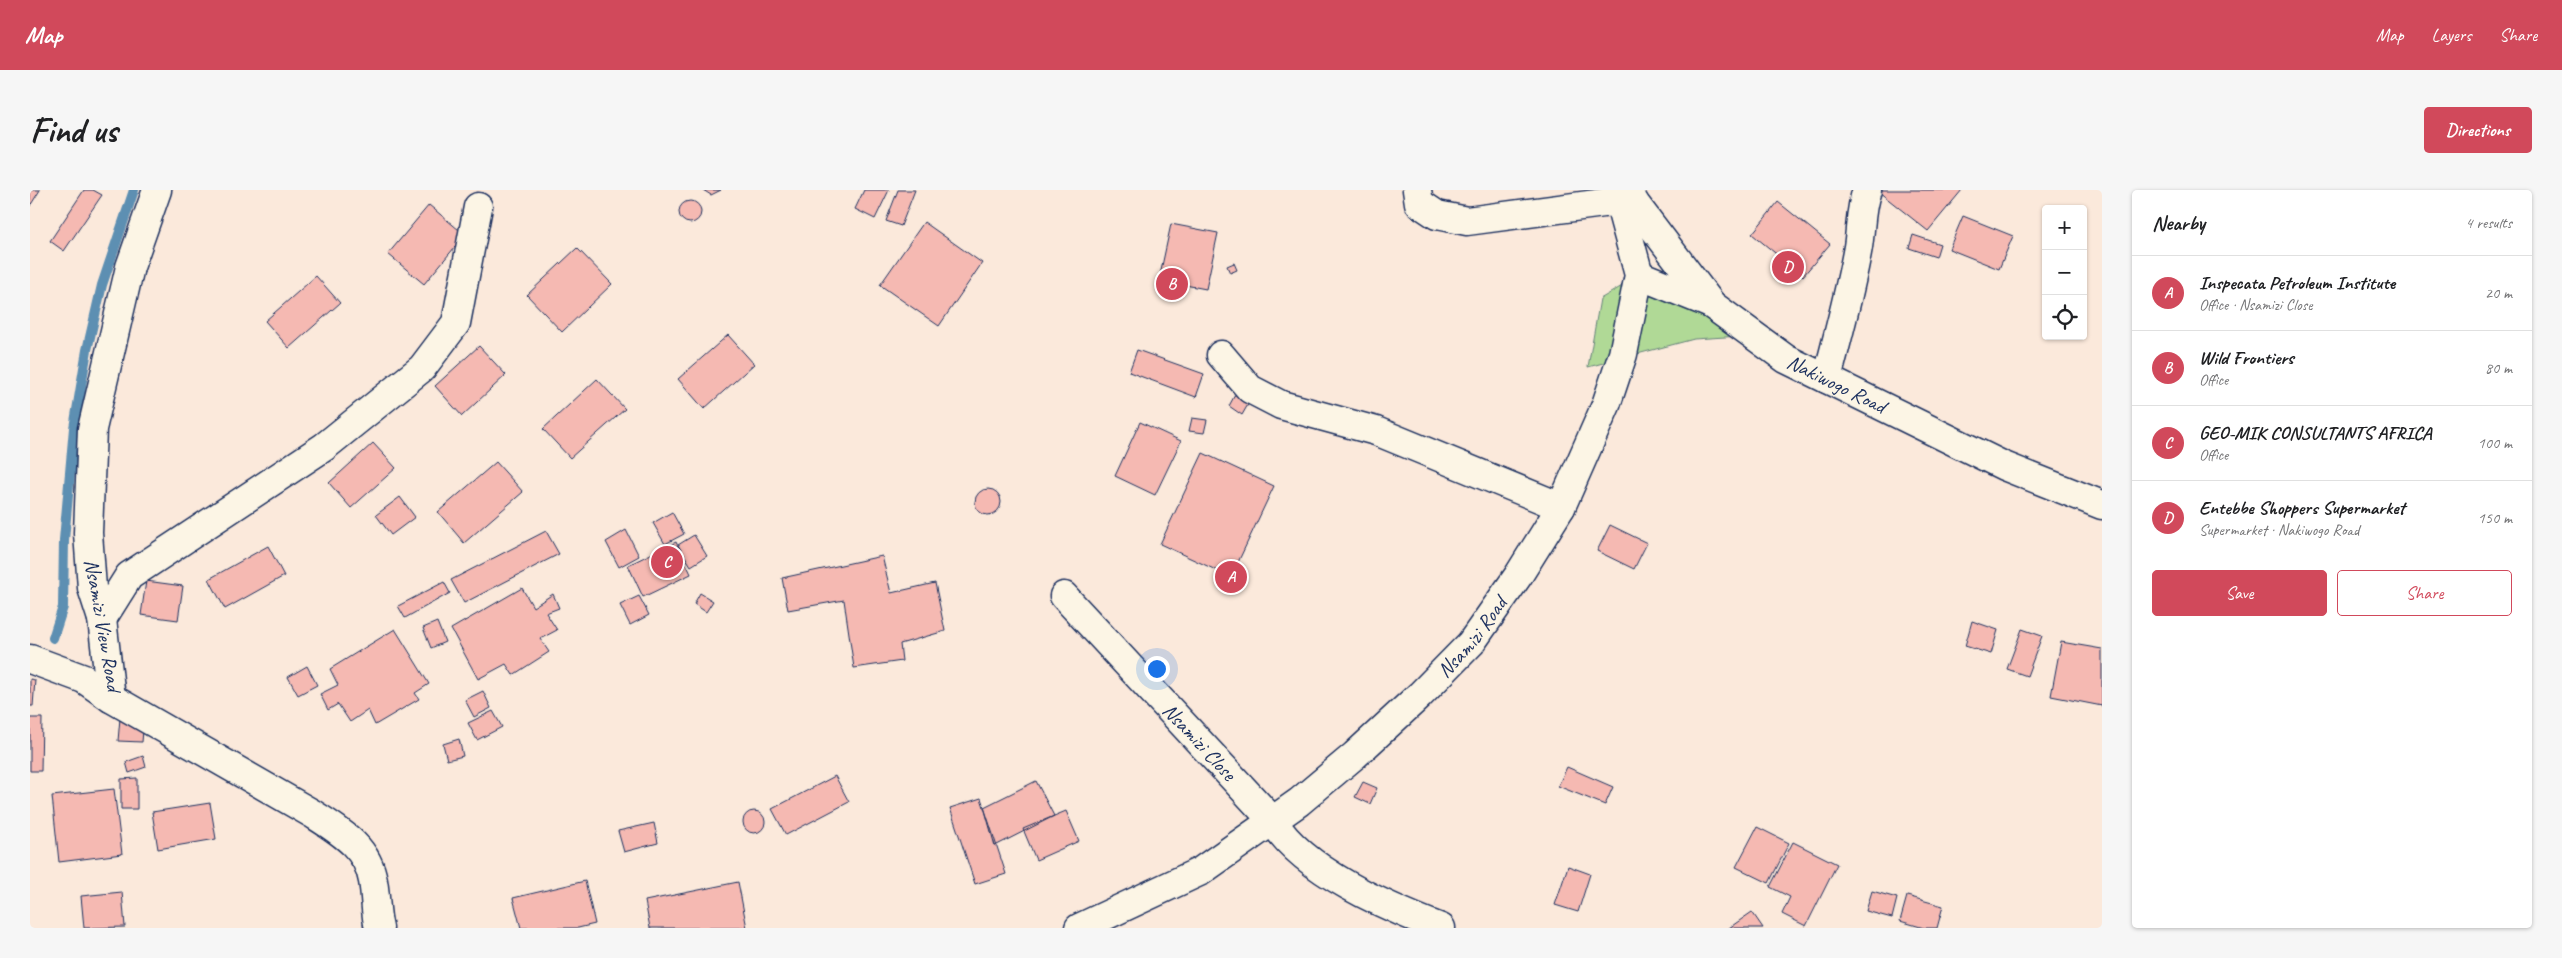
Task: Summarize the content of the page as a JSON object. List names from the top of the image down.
{
  "streets": {
    "street": [
      "Nakiwogo Road",
      "Nsamizi View Road",
      "Nsamizi Road",
      "Nsamizi Close"
    ]
  },
  "crossings": [
    ["Nakiwogo Road", "Nsamizi Road"],
    ["Nsamizi Road", "Nsamizi Close"]
  ],
  "page": {
    "header": "Map",
    "nav": ["Map", "Layers", "Share"],
    "buttons": [
      "Directions",
      ["Save", "Share"]
    ],
    "title": "Find us",
    "heading": ["Nearby", "4 results"],
    "map_buttons": ["+", "−"],
    "pins": [
      "D",
      "B",
      "C",
      "A"
    ],
    "list": [
      {
        "mark": "A",
        "name": "Inspecata Petroleum Institute",
        "note": "Office · Nsamizi Close",
        "value": "20 m"
      },
      {
        "mark": "B",
        "name": "Wild Frontiers",
        "note": "Office",
        "value": "80 m"
      },
      {
        "mark": "C",
        "name": "GEO-MIK CONSULTANTS AFRICA",
        "note": "Office",
        "value": "100 m"
      },
      {
        "mark": "D",
        "name": "Entebbe Shoppers Supermarket",
        "note": "Supermarket · Nakiwogo Road",
        "value": "150 m"
      }
    ]
  }
}
